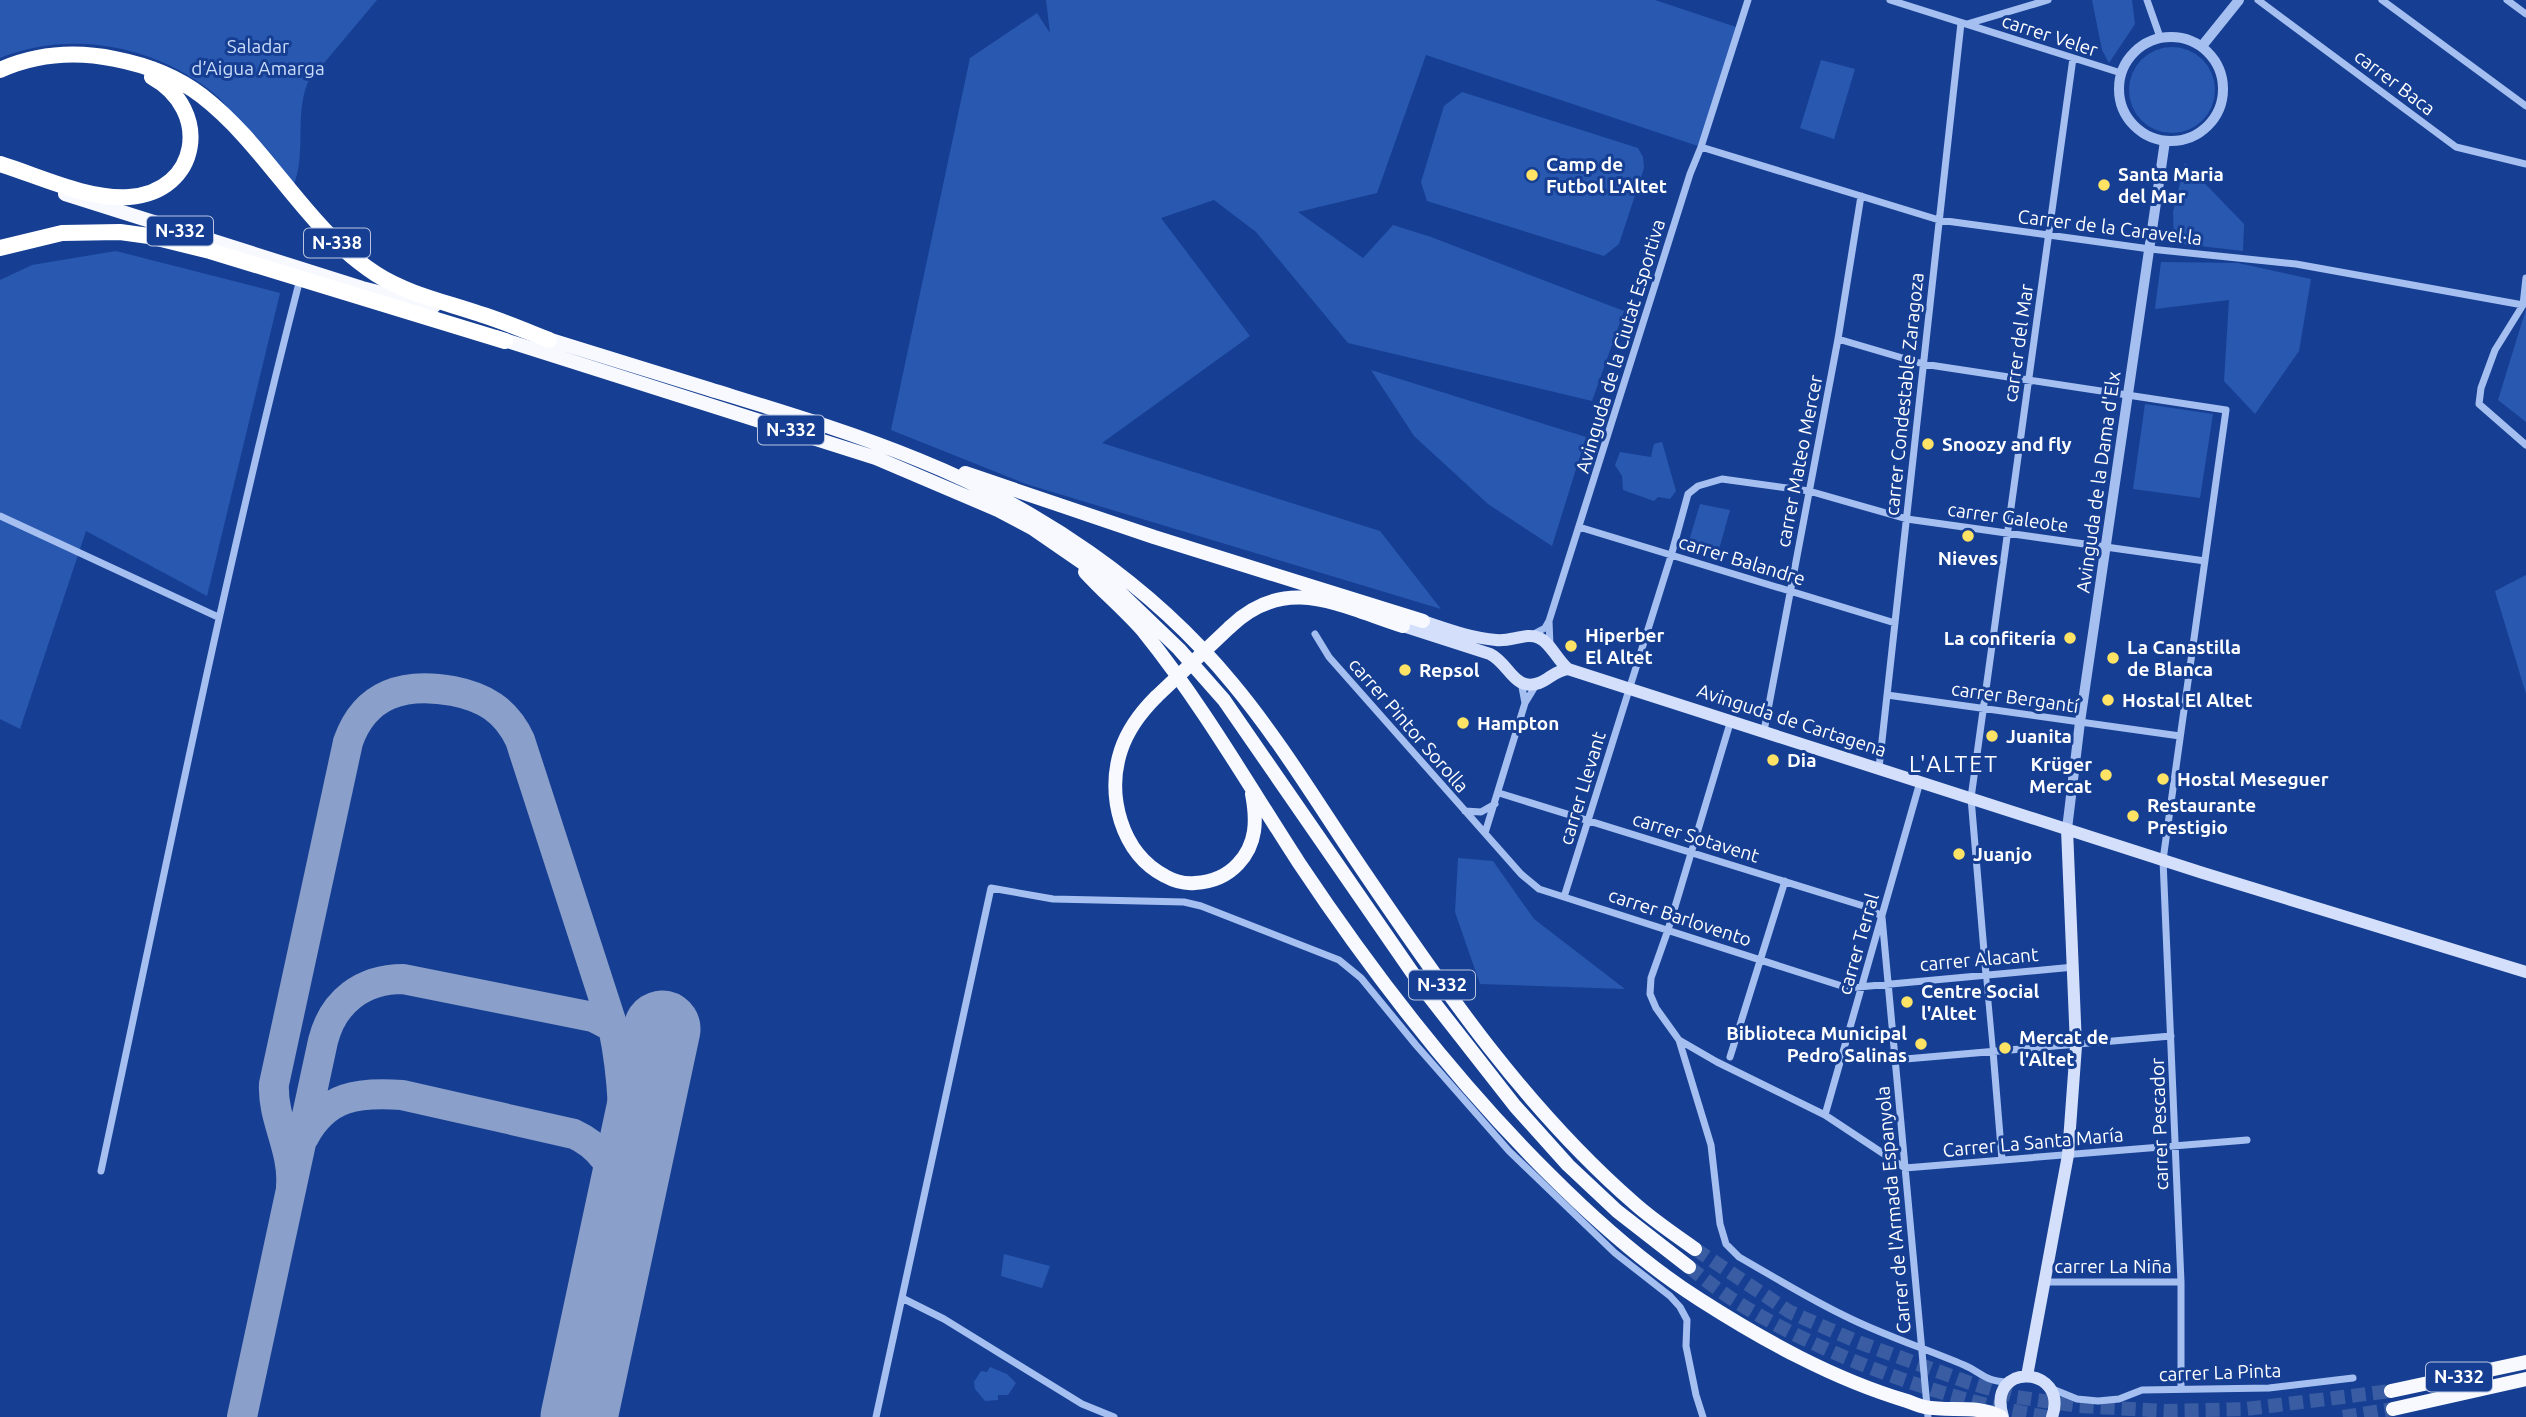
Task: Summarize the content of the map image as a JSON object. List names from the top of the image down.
{
  "streets": {
    "highway": ["N-332", "N-338"],
    "main road": ["Avinguda de Cartagena"],
    "street": [
      "carrer Veler",
      "carrer Baca",
      "Carrer de la Caravel·la",
      "carrer del Mar",
      "Avinguda de la Ciutat Esportiva",
      "carrer Condestable Zaragoza",
      "carrer Mateo Mercer",
      "Avinguda de la Dama d'Elx",
      "carrer Galeote",
      "carrer Balandre",
      "carrer Bergantí",
      "carrer Pintor Sorolla",
      "carrer Llevant",
      "carrer Sotavent",
      "carrer Barlovento",
      "carrer Terral",
      "carrer Alacant",
      "carrer Pescador",
      "Carrer La Santa María",
      "Carrer de l'Armada Espanyola",
      "carrer La Niña",
      "carrer La Pinta"
    ]
  },
  "crossings": [
    ["carrer Veler", "carrer del Mar"],
    ["carrer Veler", "carrer Condestable Zaragoza"],
    ["carrer Veler", "Avinguda de la Dama d'Elx"],
    ["Carrer de la Caravel·la", "carrer del Mar"],
    ["Carrer de la Caravel·la", "Avinguda de la Ciutat Esportiva"],
    ["Carrer de la Caravel·la", "carrer Condestable Zaragoza"],
    ["Carrer de la Caravel·la", "carrer Mateo Mercer"],
    ["Carrer de la Caravel·la", "Avinguda de la Dama d'Elx"],
    ["N-332", "N-338"],
    ["carrer del Mar", "carrer Galeote"],
    ["carrer del Mar", "carrer Bergantí"],
    ["carrer del Mar", "Avinguda de Cartagena"],
    ["carrer del Mar", "carrer Alacant"],
    ["Avinguda de la Ciutat Esportiva", "carrer Balandre"],
    ["carrer Condestable Zaragoza", "carrer Galeote"],
    ["carrer Condestable Zaragoza", "carrer Balandre"],
    ["carrer Condestable Zaragoza", "carrer Bergantí"],
    ["carrer Condestable Zaragoza", "Avinguda de Cartagena"],
    ["carrer Mateo Mercer", "carrer Galeote"],
    ["carrer Mateo Mercer", "carrer Balandre"],
    ["carrer Mateo Mercer", "Avinguda de Cartagena"],
    ["Avinguda de la Dama d'Elx", "carrer Galeote"],
    ["Avinguda de la Dama d'Elx", "carrer Bergantí"],
    ["Avinguda de la Dama d'Elx", "Avinguda de Cartagena"],
    ["Avinguda de la Dama d'Elx", "carrer Pescador"],
    ["carrer Galeote", "carrer Llevant"],
    ["carrer Galeote", "carrer Pescador"],
    ["carrer Balandre", "carrer Llevant"],
    ["carrer Bergantí", "carrer Pescador"],
    ["Avinguda de Cartagena", "carrer Llevant"],
    ["Avinguda de Cartagena", "carrer Terral"],
    ["Avinguda de Cartagena", "carrer Pescador"],
    ["carrer Pintor Sorolla", "carrer Barlovento"],
    ["carrer Llevant", "carrer Sotavent"],
    ["carrer Llevant", "carrer Barlovento"],
    ["carrer Sotavent", "carrer Terral"],
    ["carrer Sotavent", "Carrer de l'Armada Espanyola"],
    ["carrer Barlovento", "carrer Terral"],
    ["carrer Barlovento", "carrer Alacant"],
    ["carrer Barlovento", "Carrer de l'Armada Espanyola"],
    ["carrer Terral", "Carrer de l'Armada Espanyola"],
    ["carrer Alacant", "Carrer de l'Armada Espanyola"],
    ["carrer Pescador", "Carrer La Santa María"],
    ["carrer Pescador", "carrer La Niña"],
    ["carrer Pescador", "carrer La Pinta"],
    ["Carrer La Santa María", "Carrer de l'Armada Espanyola"]
  ],
  "districts": ["L'ALTET"],
  "parks": ["Saladar d’Aigua Amarga"],
  "places": [
    "Camp de Futbol L'Altet",
    "Santa Maria del Mar",
    "Snoozy and fly",
    "Nieves",
    "La confitería",
    "Hiperber El Altet",
    "La Canastilla de Blanca",
    "Repsol",
    "Hostal El Altet",
    "Hampton",
    "Juanita",
    "Dia",
    "Krüger Mercat",
    "Hostal Meseguer",
    "Restaurante Prestigio",
    "Juanjo",
    "Centre Social l'Altet",
    "Biblioteca Municipal Pedro Salinas",
    "Mercat de l'Altet"
  ]
}
